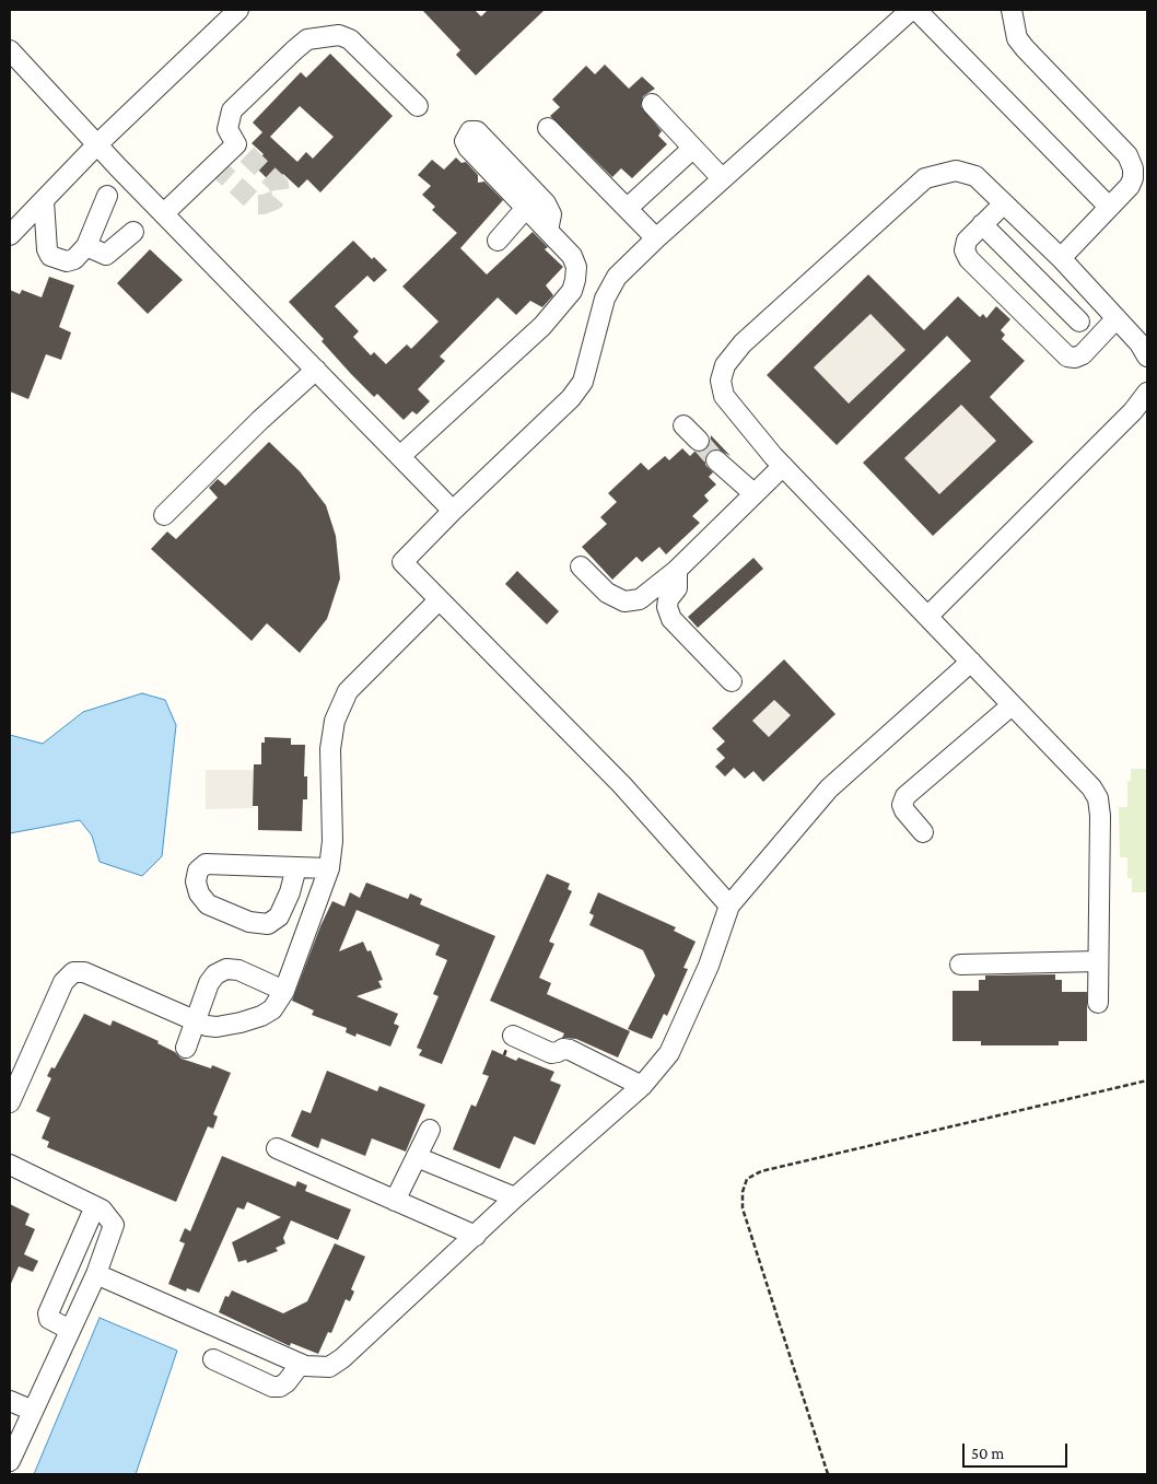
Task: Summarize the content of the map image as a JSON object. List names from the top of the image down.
{
  "scale_bar": "50 m"
}
